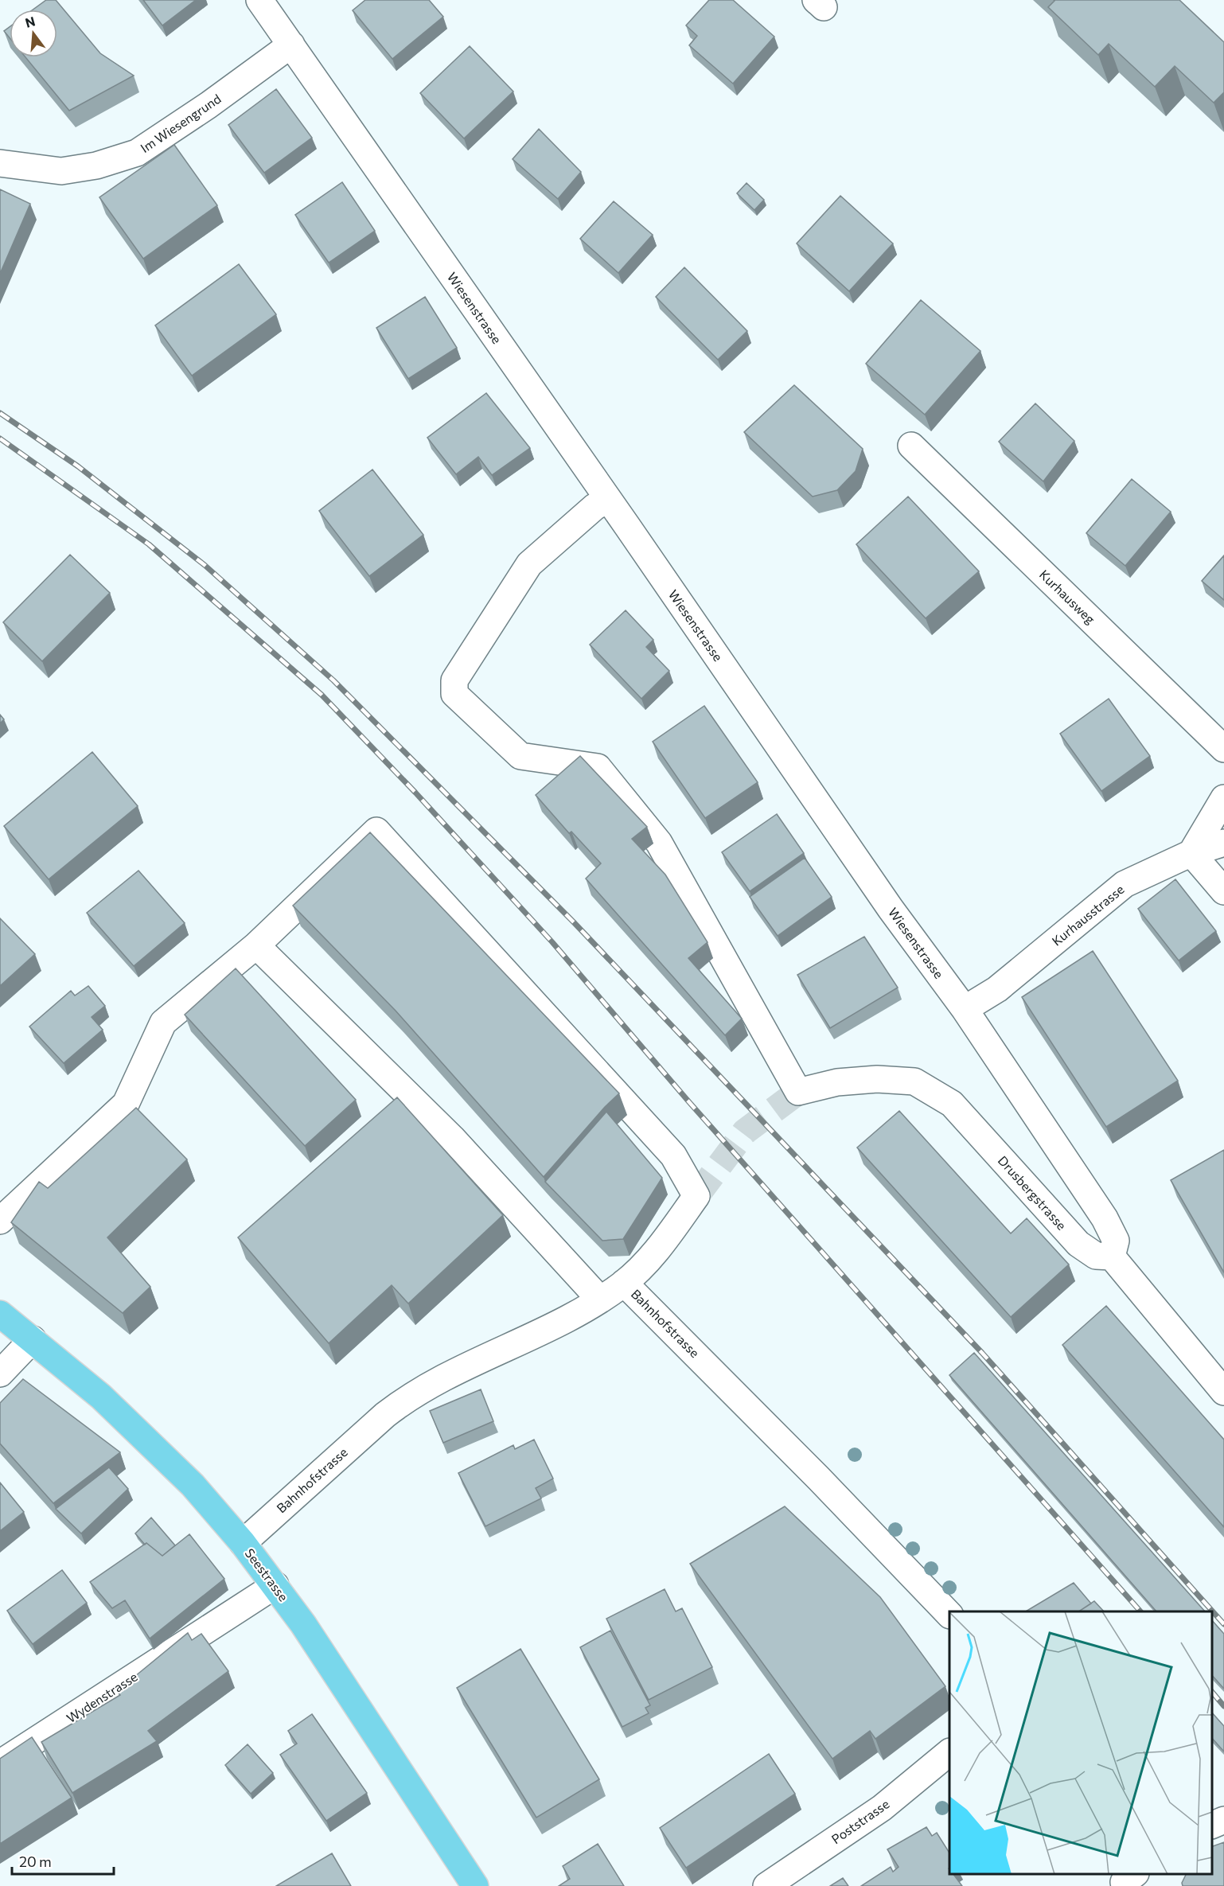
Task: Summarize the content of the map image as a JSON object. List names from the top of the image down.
{
  "streets": {
    "main road": ["Seestrasse"],
    "street": [
      "Im Wiesengrund",
      "Wiesenstrasse",
      "Kurhausweg",
      "Kurhausstrasse",
      "Drusbergstrasse",
      "Bahnhofstrasse",
      "Wydenstrasse",
      "Poststrasse"
    ]
  },
  "crossings": [
    ["Im Wiesengrund", "Wiesenstrasse"],
    ["Wiesenstrasse", "Kurhausstrasse"],
    ["Wiesenstrasse", "Drusbergstrasse"],
    ["Bahnhofstrasse", "Seestrasse"],
    ["Seestrasse", "Wydenstrasse"]
  ],
  "scale_bar": "20 m",
  "north": "top"
}
